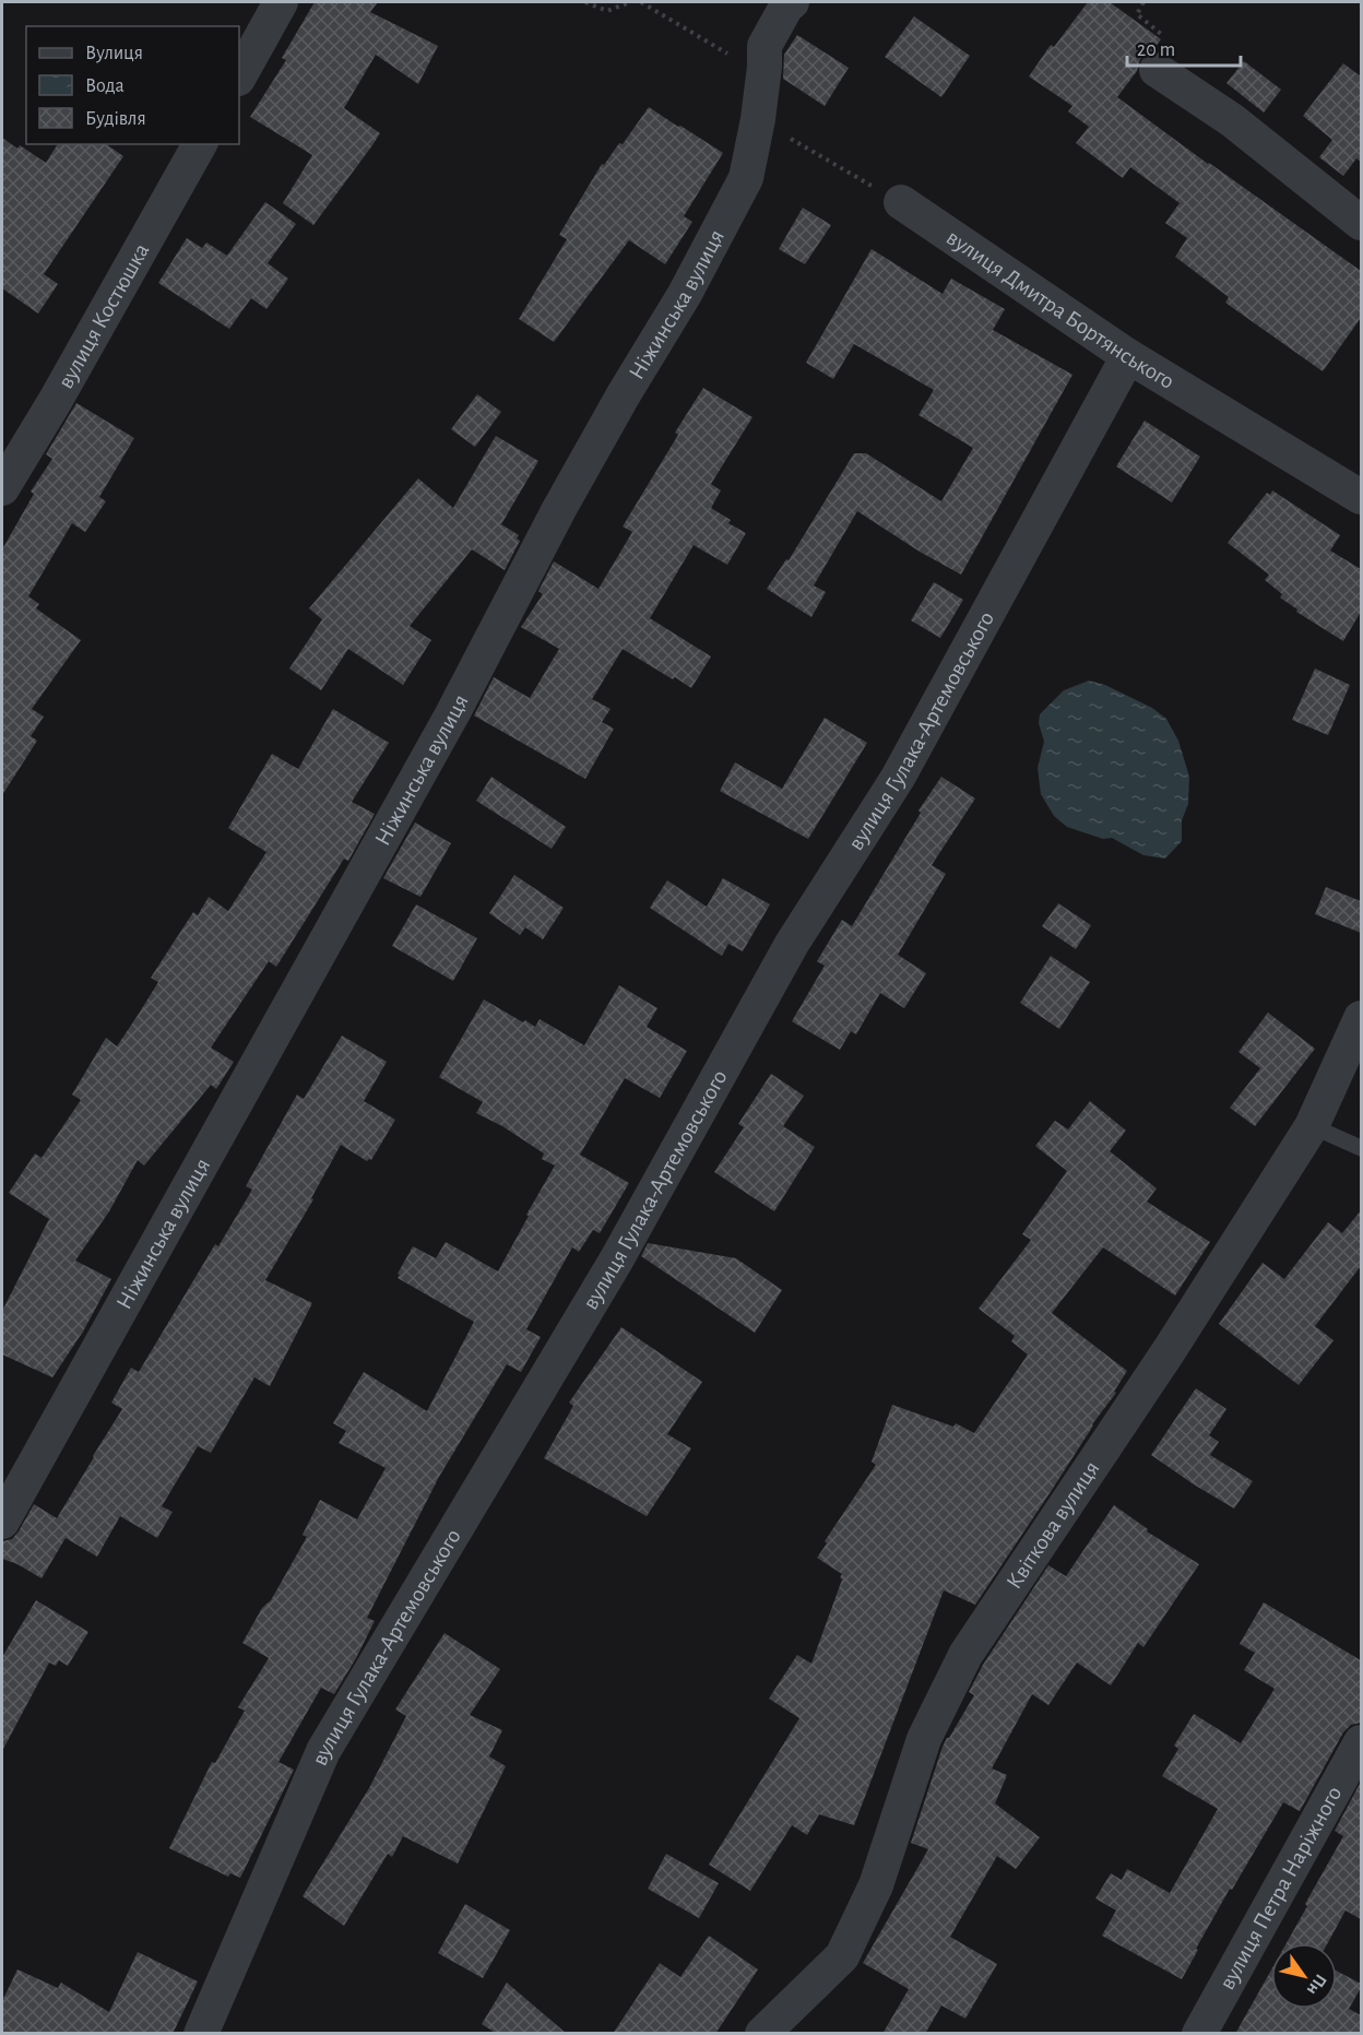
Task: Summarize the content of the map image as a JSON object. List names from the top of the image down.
{
  "streets": {
    "street": [
      "Ніжинська вулиця",
      "вулиця Дмитра Бортянського",
      "вулиця Костюшка",
      "вулиця Гулака-Артемовського",
      "Квіткова вулиця",
      "вулиця Петра Наріжного"
    ]
  },
  "crossings": [
    ["вулиця Дмитра Бортянського", "вулиця Гулака-Артемовського"]
  ],
  "legend": ["Вулиця", "Вода", "Будівля"],
  "scale_bar": "20 m",
  "north": "bottom right"
}
